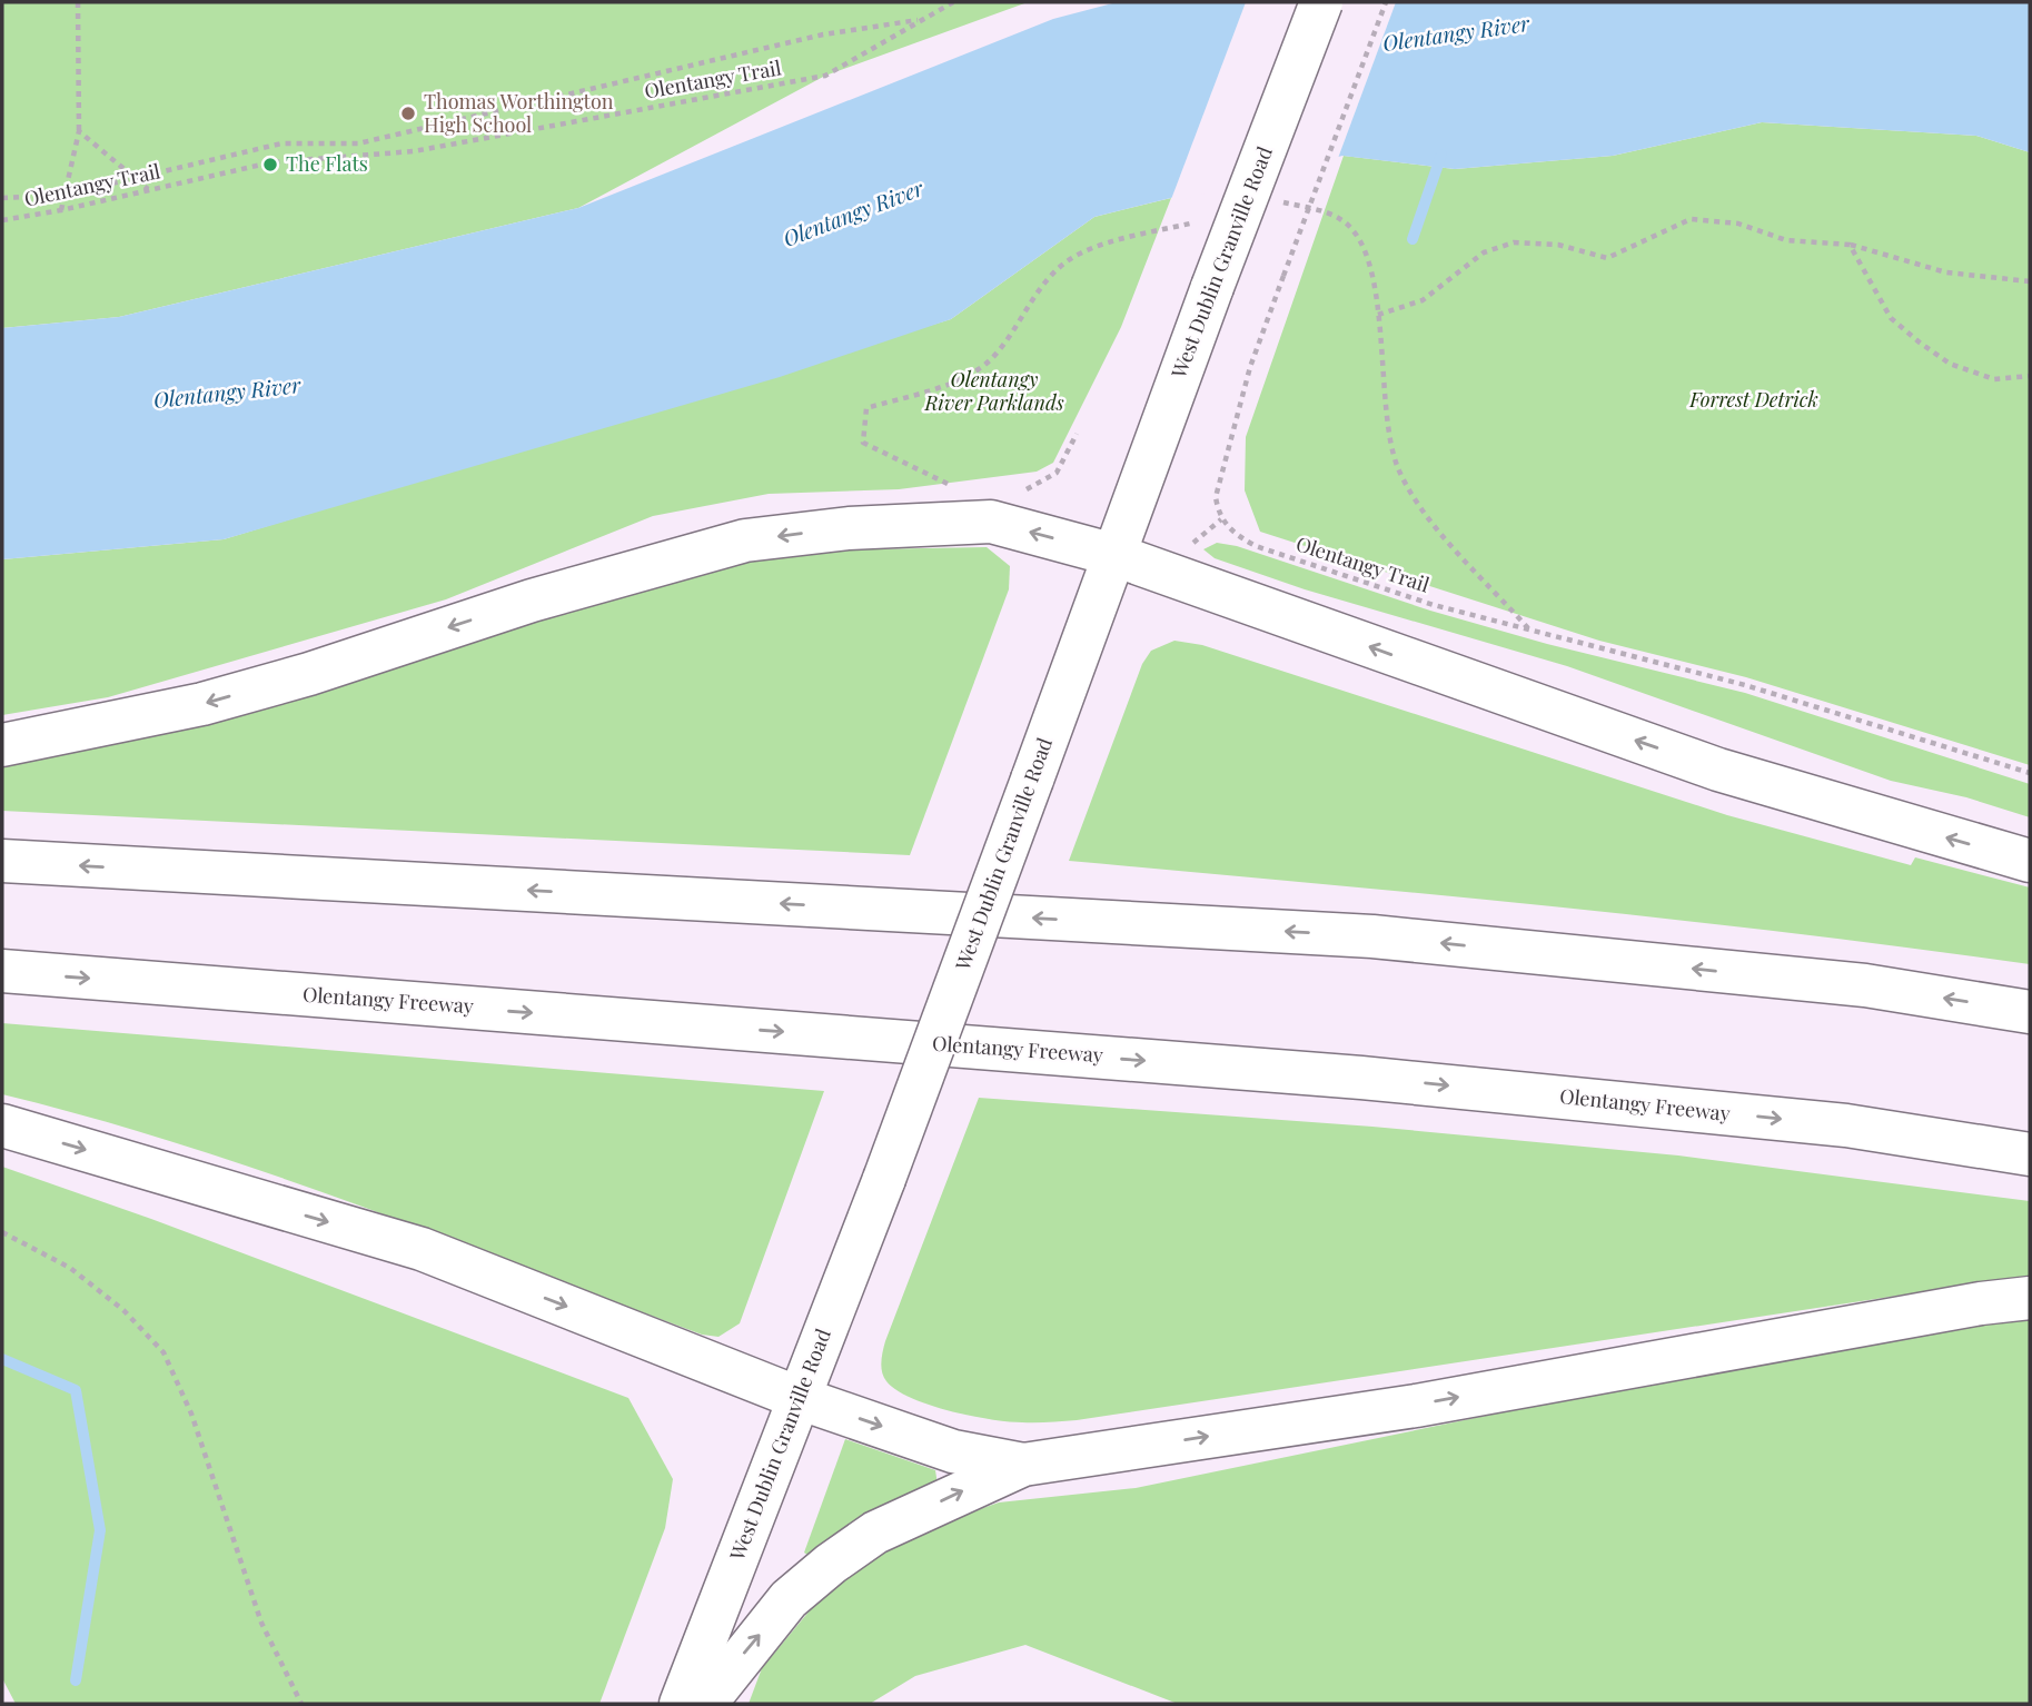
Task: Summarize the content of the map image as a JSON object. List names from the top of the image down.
{
  "streets": {
    "main road": ["West Dublin Granville Road", "Olentangy Freeway"],
    "path": ["Olentangy Trail"]
  },
  "water": ["Olentangy River"],
  "parks": ["Olentangy River Parklands", "Forrest Detrick"],
  "places": ["Thomas Worthington High School", "The Flats"]
}
